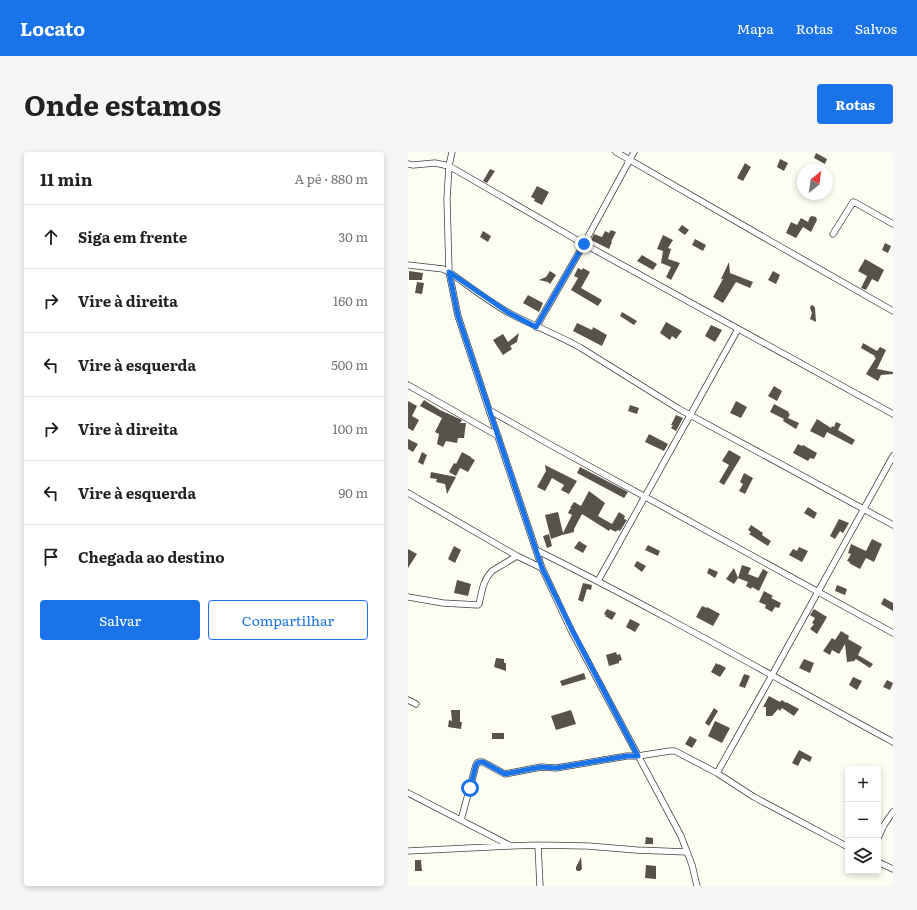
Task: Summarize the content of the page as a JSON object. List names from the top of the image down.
{
  "north": "top right",
  "page": {
    "header": "Locato",
    "nav": ["Mapa", "Rotas", "Salvos"],
    "title": "Onde estamos",
    "buttons": [
      "Rotas",
      ["Salvar", "Compartilhar"]
    ],
    "heading": ["11 min", "A pé · 880 m"],
    "list": [
      ["Siga em frente", "30 m"],
      ["Vire à direita", "160 m"],
      ["Vire à esquerda", "500 m"],
      ["Vire à direita", "100 m"],
      ["Vire à esquerda", "90 m"],
      "Chegada ao destino"
    ],
    "map_buttons": ["+", "−"]
  }
}
